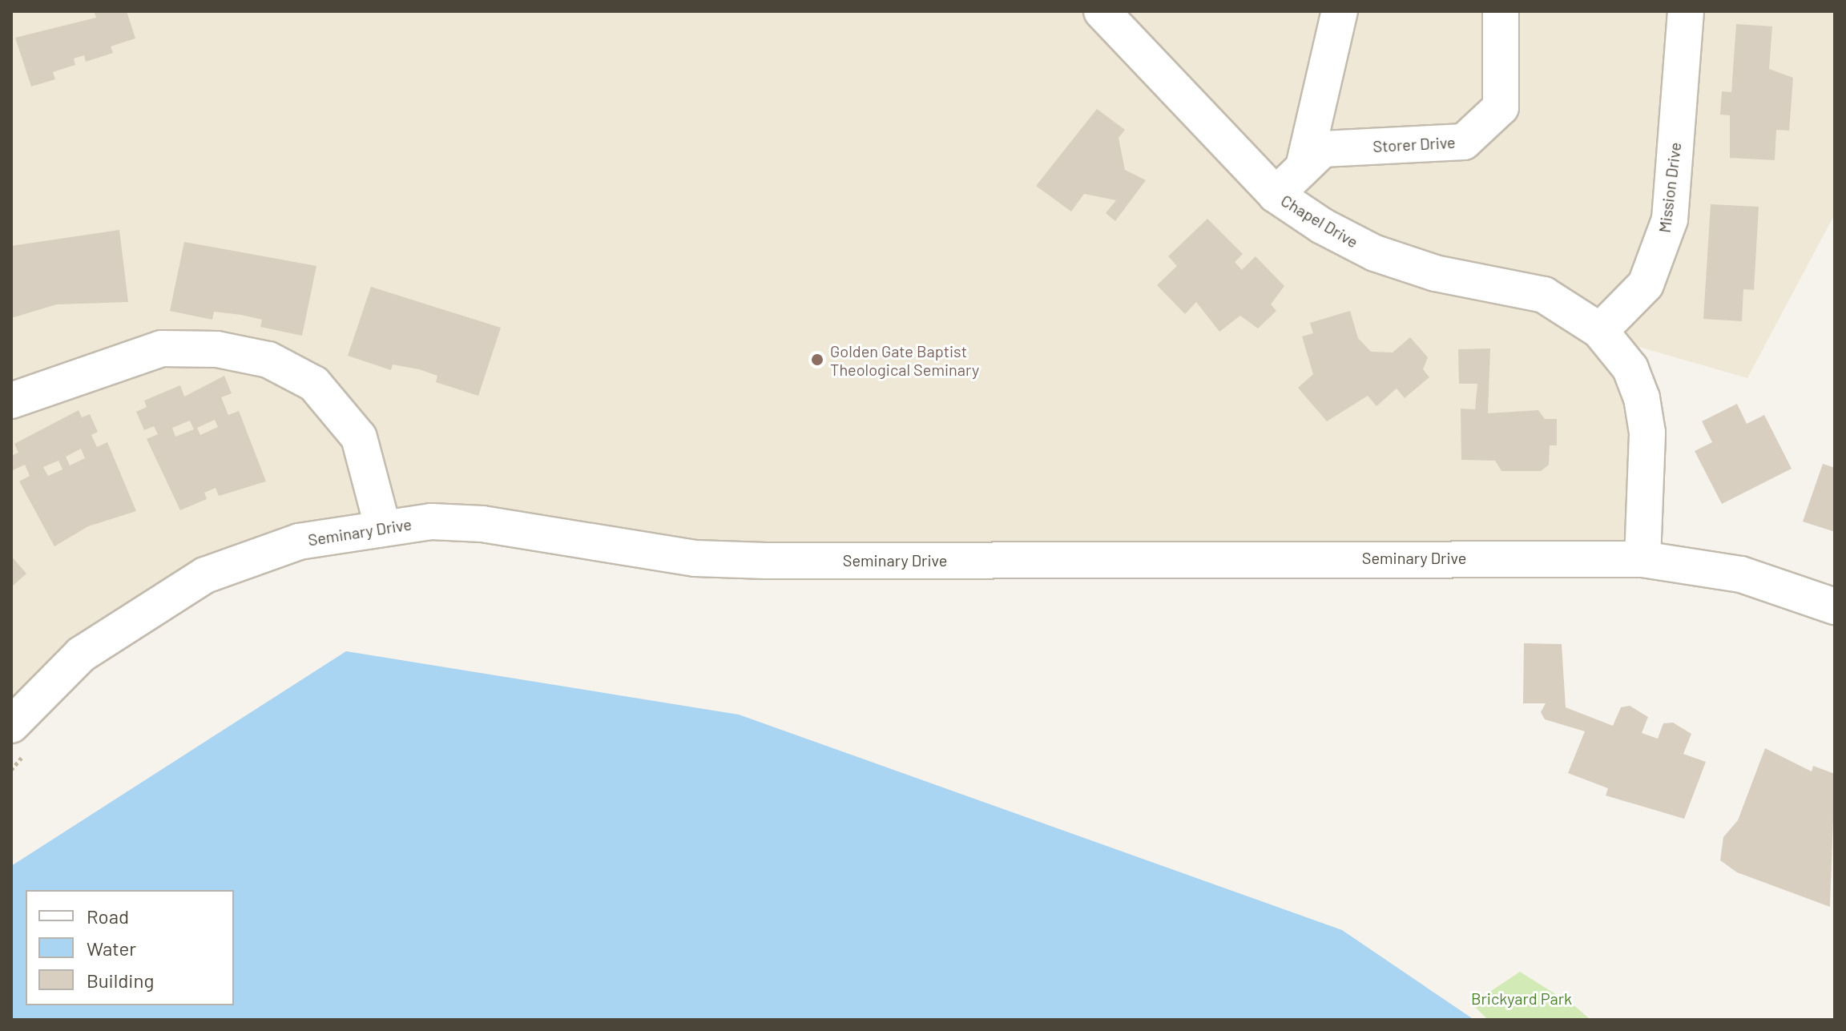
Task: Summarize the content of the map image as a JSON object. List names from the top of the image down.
{
  "streets": {
    "street": [
      "Storer Drive",
      "Mission Drive",
      "Chapel Drive",
      "Seminary Drive"
    ]
  },
  "crossings": [
    ["Storer Drive", "Chapel Drive"],
    ["Mission Drive", "Chapel Drive"]
  ],
  "parks": ["Brickyard Park"],
  "places": ["Golden Gate Baptist Theological Seminary"],
  "legend": ["Road", "Water", "Building"]
}
